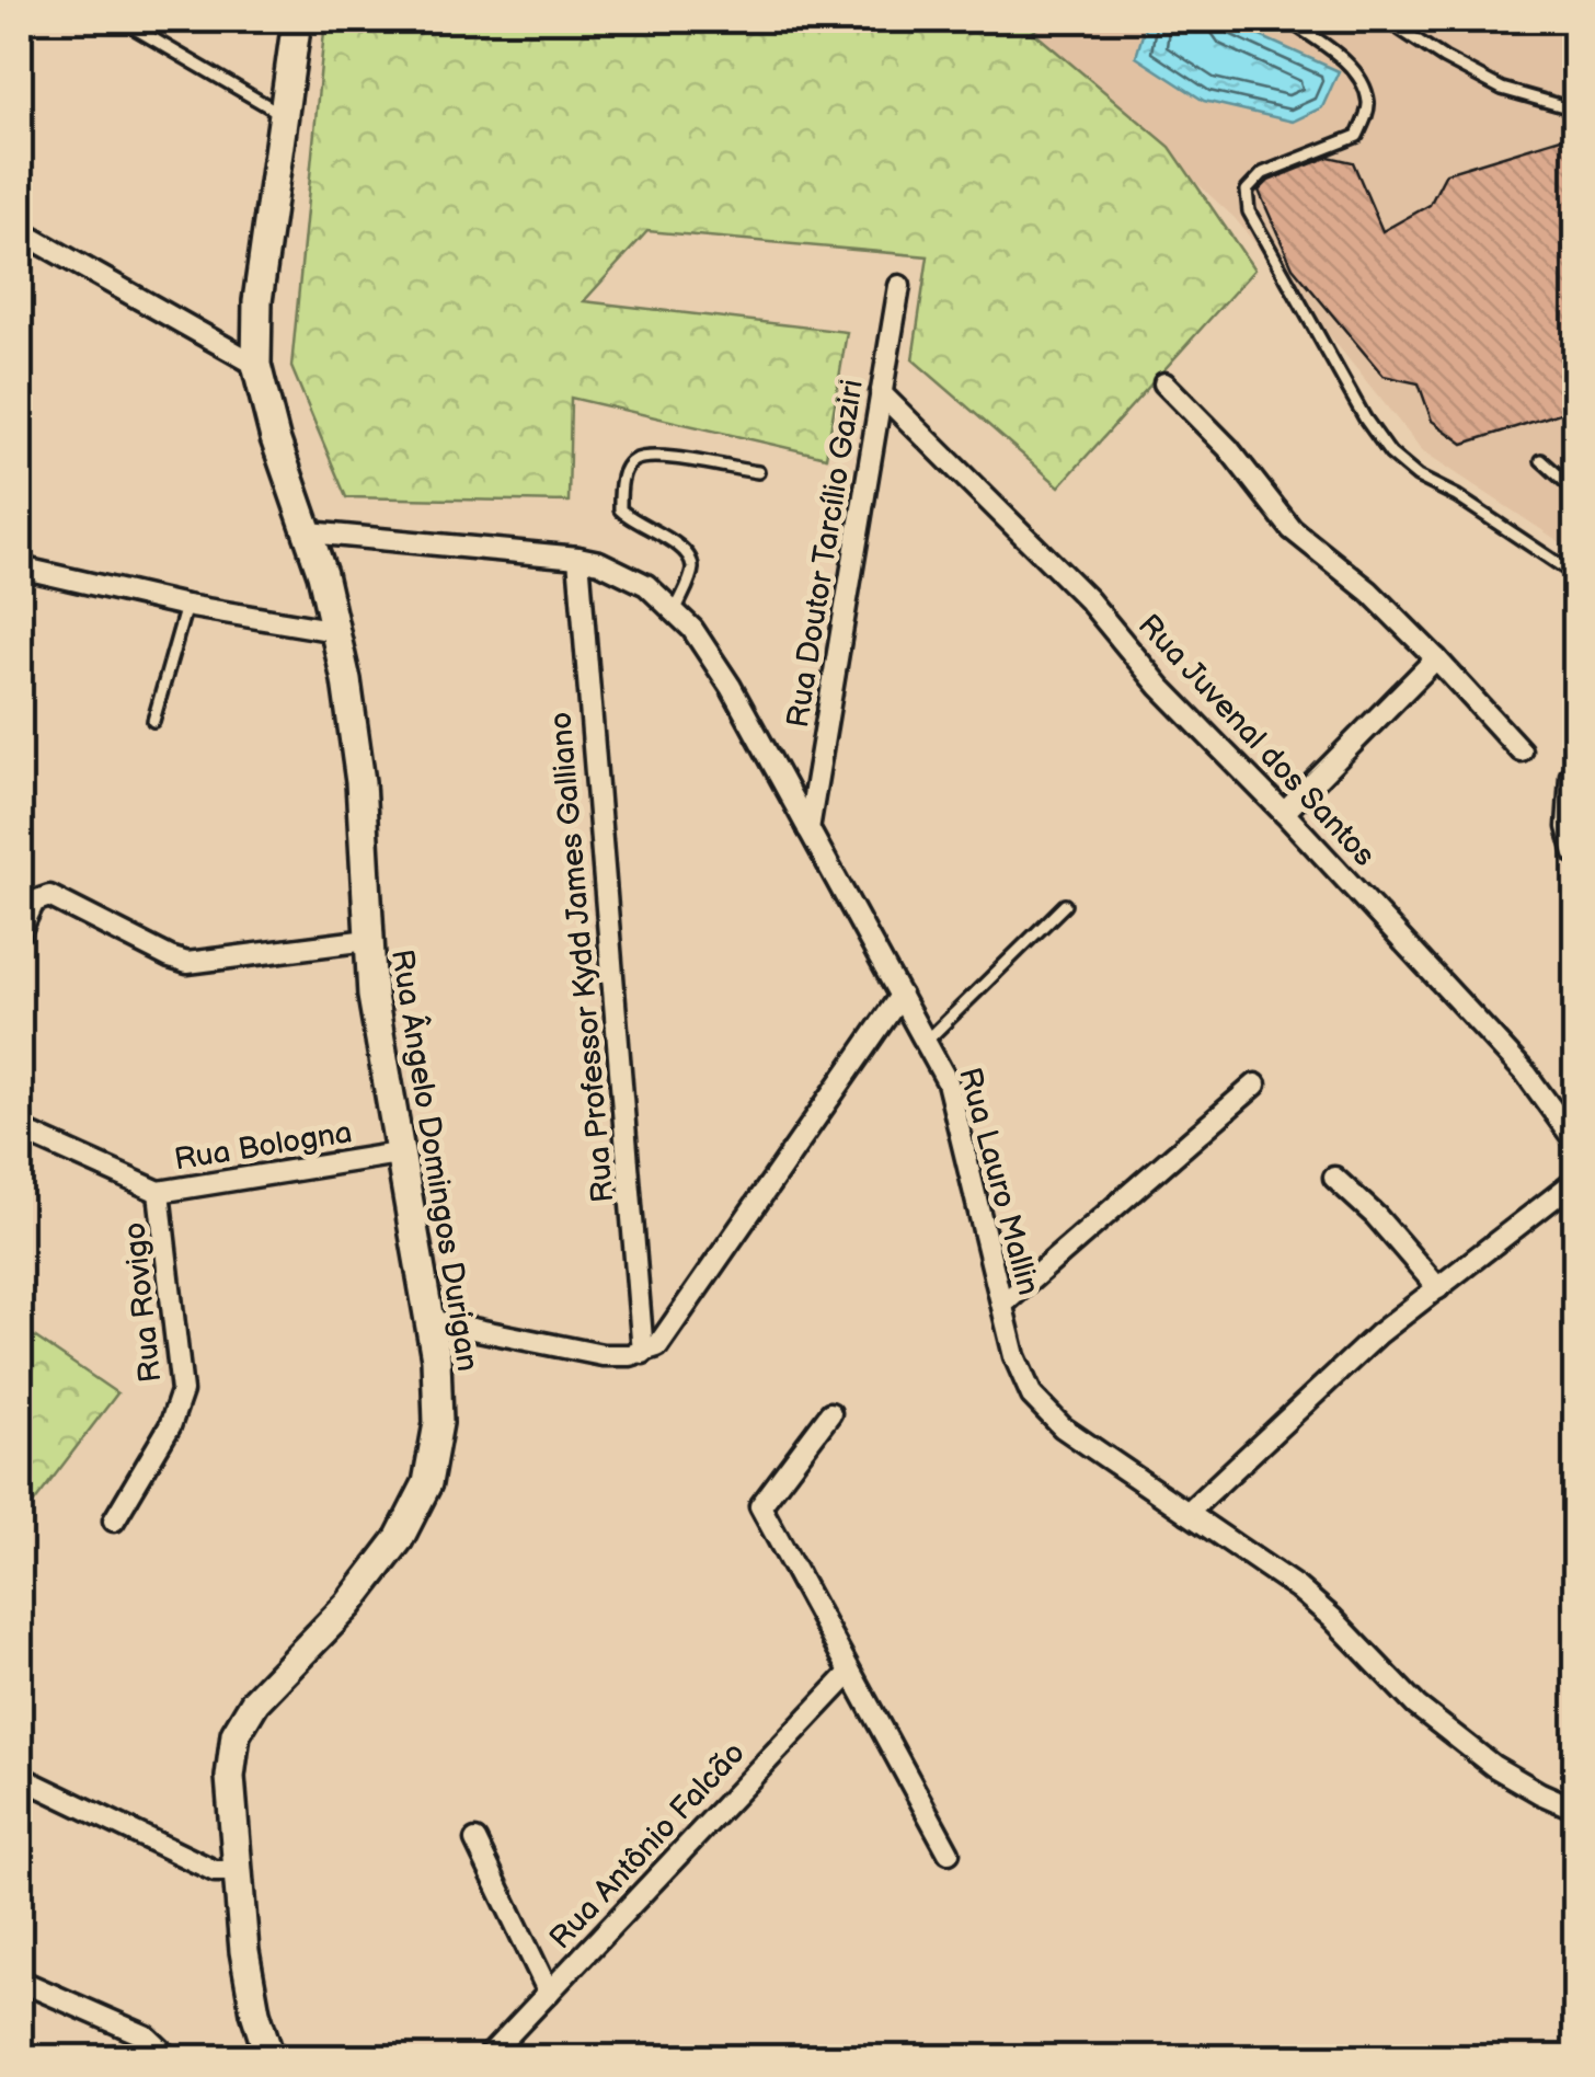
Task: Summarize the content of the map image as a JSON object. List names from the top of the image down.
{
  "streets": {
    "street": [
      "Rua Doutor Tarcílio Gaziri",
      "Rua Juvenal dos Santos",
      "Rua Professor Kydd James Galliano",
      "Rua Bologna",
      "Rua Ângelo Domingos Durigan",
      "Rua Lauro Mallin",
      "Rua Rovigo",
      "Rua Antônio Falcão"
    ]
  },
  "crossings": [
    ["Rua Doutor Tarcílio Gaziri", "Rua Juvenal dos Santos"],
    ["Rua Doutor Tarcílio Gaziri", "Rua Lauro Mallin"],
    ["Rua Professor Kydd James Galliano", "Rua Lauro Mallin"],
    ["Rua Bologna", "Rua Ângelo Domingos Durigan"],
    ["Rua Bologna", "Rua Rovigo"],
    ["Rua Ângelo Domingos Durigan", "Rua Lauro Mallin"]
  ]
}
